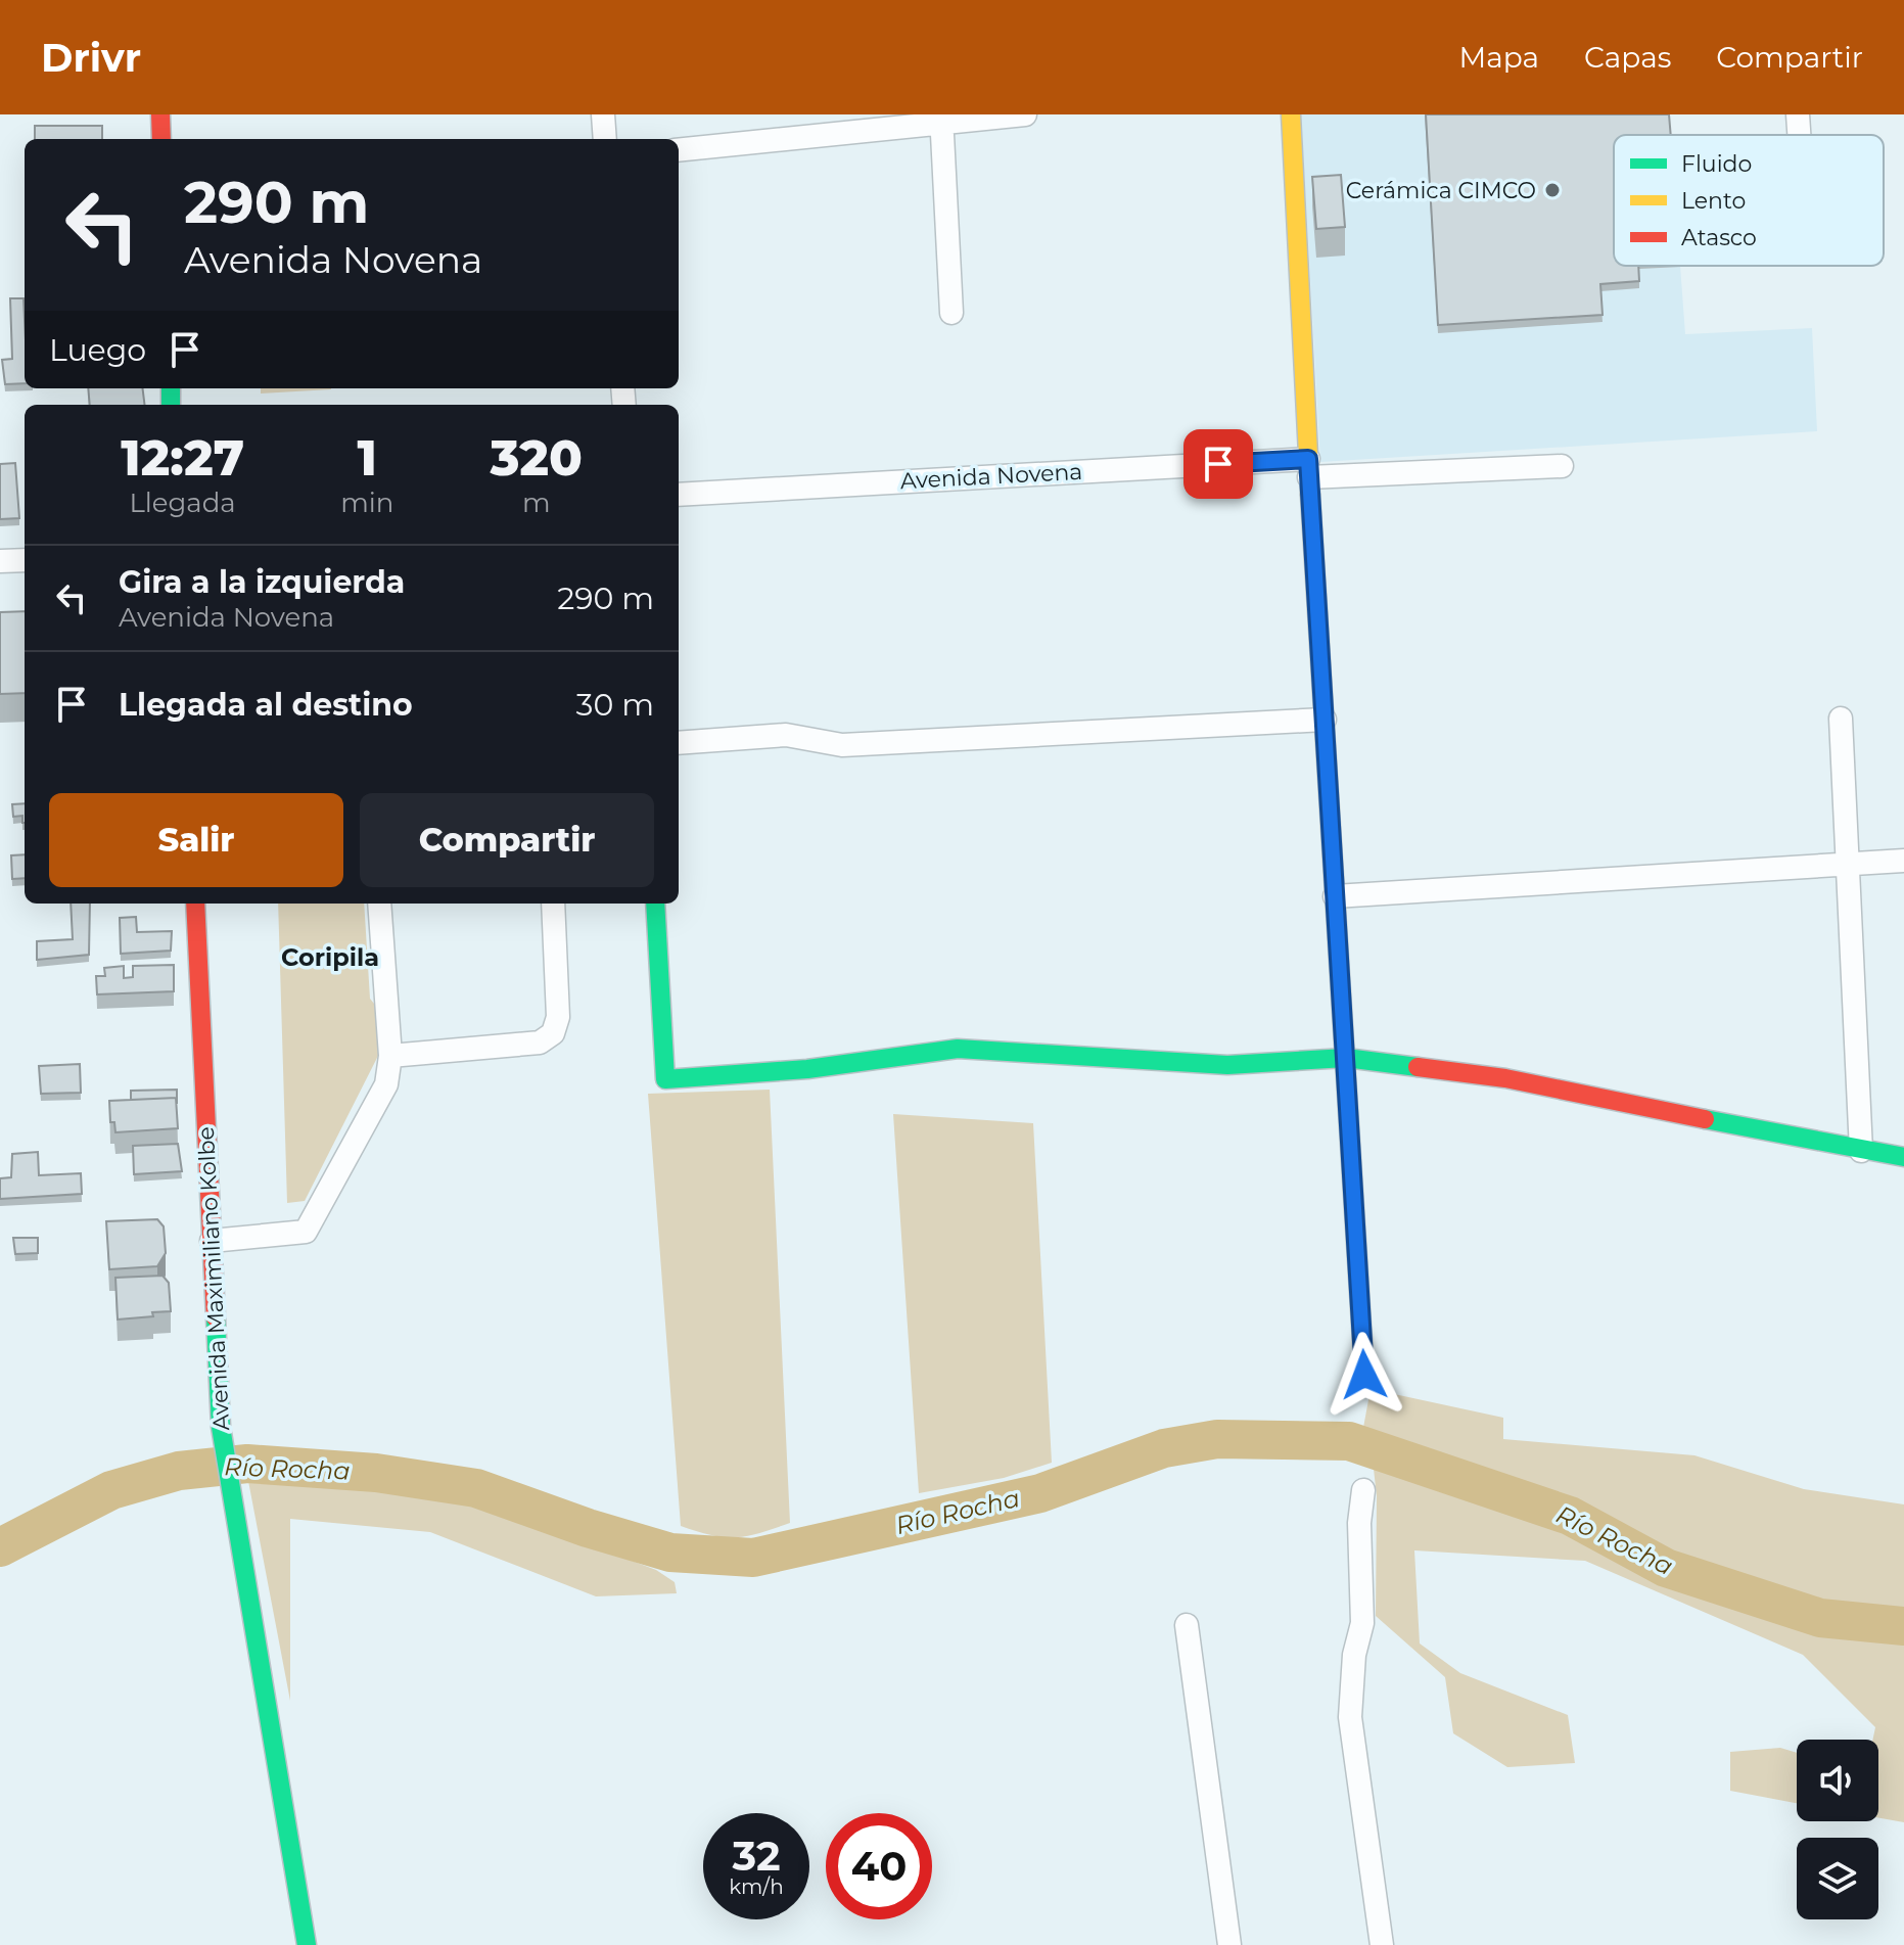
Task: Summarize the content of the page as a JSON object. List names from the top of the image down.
{
  "streets": {
    "street": ["Avenida Novena", "Avenida Maximiliano Kolbe"]
  },
  "districts": ["Coripila"],
  "water": ["Río Rocha"],
  "places": ["Cerámica CIMCO"],
  "legend": ["Fluido", "Lento", "Atasco"],
  "page": {
    "header": "Drivr",
    "nav": ["Mapa", "Capas", "Compartir"],
    "turn": ["290 m", "Avenida Novena"],
    "then": "Luego",
    "eta": [
      "12:27",
      "Llegada",
      "1",
      "min",
      "320",
      "m"
    ],
    "list": [
      {
        "name": "Gira a la izquierda",
        "note": "Avenida Novena",
        "value": "290 m"
      },
      {
        "name": "Llegada al destino",
        "value": "30 m"
      }
    ],
    "buttons": ["Salir", "Compartir"],
    "speed": "32 km/h",
    "limit": "40"
  }
}
